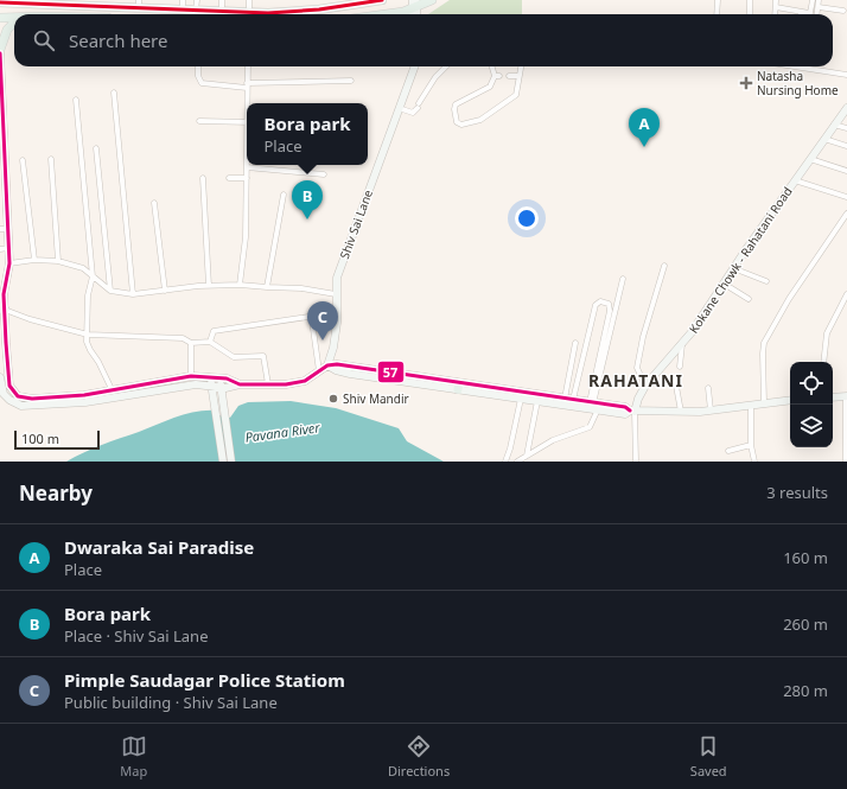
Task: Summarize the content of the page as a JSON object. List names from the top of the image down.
{
  "streets": {
    "main road": ["Shiv Sai Lane", "Kokane Chowk - Rahatani Road"]
  },
  "districts": ["RAHATANI"],
  "water": ["Pavana River"],
  "places": {
    "health": ["Natasha Nursing Home"],
    "other": ["Shiv Mandir"]
  },
  "lines": ["transit line 57"],
  "scale_bar": "100 m",
  "page": {
    "search": "Search here",
    "popup": ["Bora park", "Place"],
    "pins": ["A", "B", "C"],
    "scale": "100 m",
    "heading": ["Nearby", "3 results"],
    "list": [
      {
        "mark": "A",
        "name": "Dwaraka Sai Paradise",
        "note": "Place",
        "value": "160 m"
      },
      {
        "mark": "B",
        "name": "Bora park",
        "note": "Place · Shiv Sai Lane",
        "value": "260 m"
      },
      {
        "mark": "C",
        "name": "Pimple Saudagar Police Statiom",
        "note": "Public building · Shiv Sai Lane",
        "value": "280 m"
      }
    ],
    "nav": ["Map", "Directions", "Saved"]
  }
}
